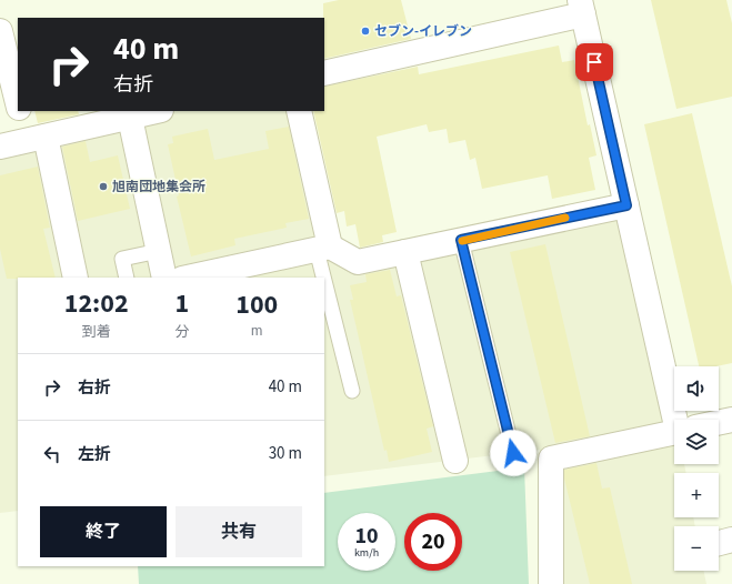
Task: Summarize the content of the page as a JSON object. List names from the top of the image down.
{
  "places": ["セブン-イレブン", "旭南団地集会所"],
  "page": {
    "turn": ["40 m", "右折"],
    "eta": [
      "12:02",
      "到着",
      "1",
      "分",
      "100",
      "m"
    ],
    "list": [
      {
        "name": "右折",
        "value": "40 m"
      },
      {
        "name": "左折",
        "value": "30 m"
      }
    ],
    "map_buttons": ["+", "−"],
    "buttons": ["終了", "共有"],
    "speed": "10 km/h",
    "limit": "20"
  }
}
